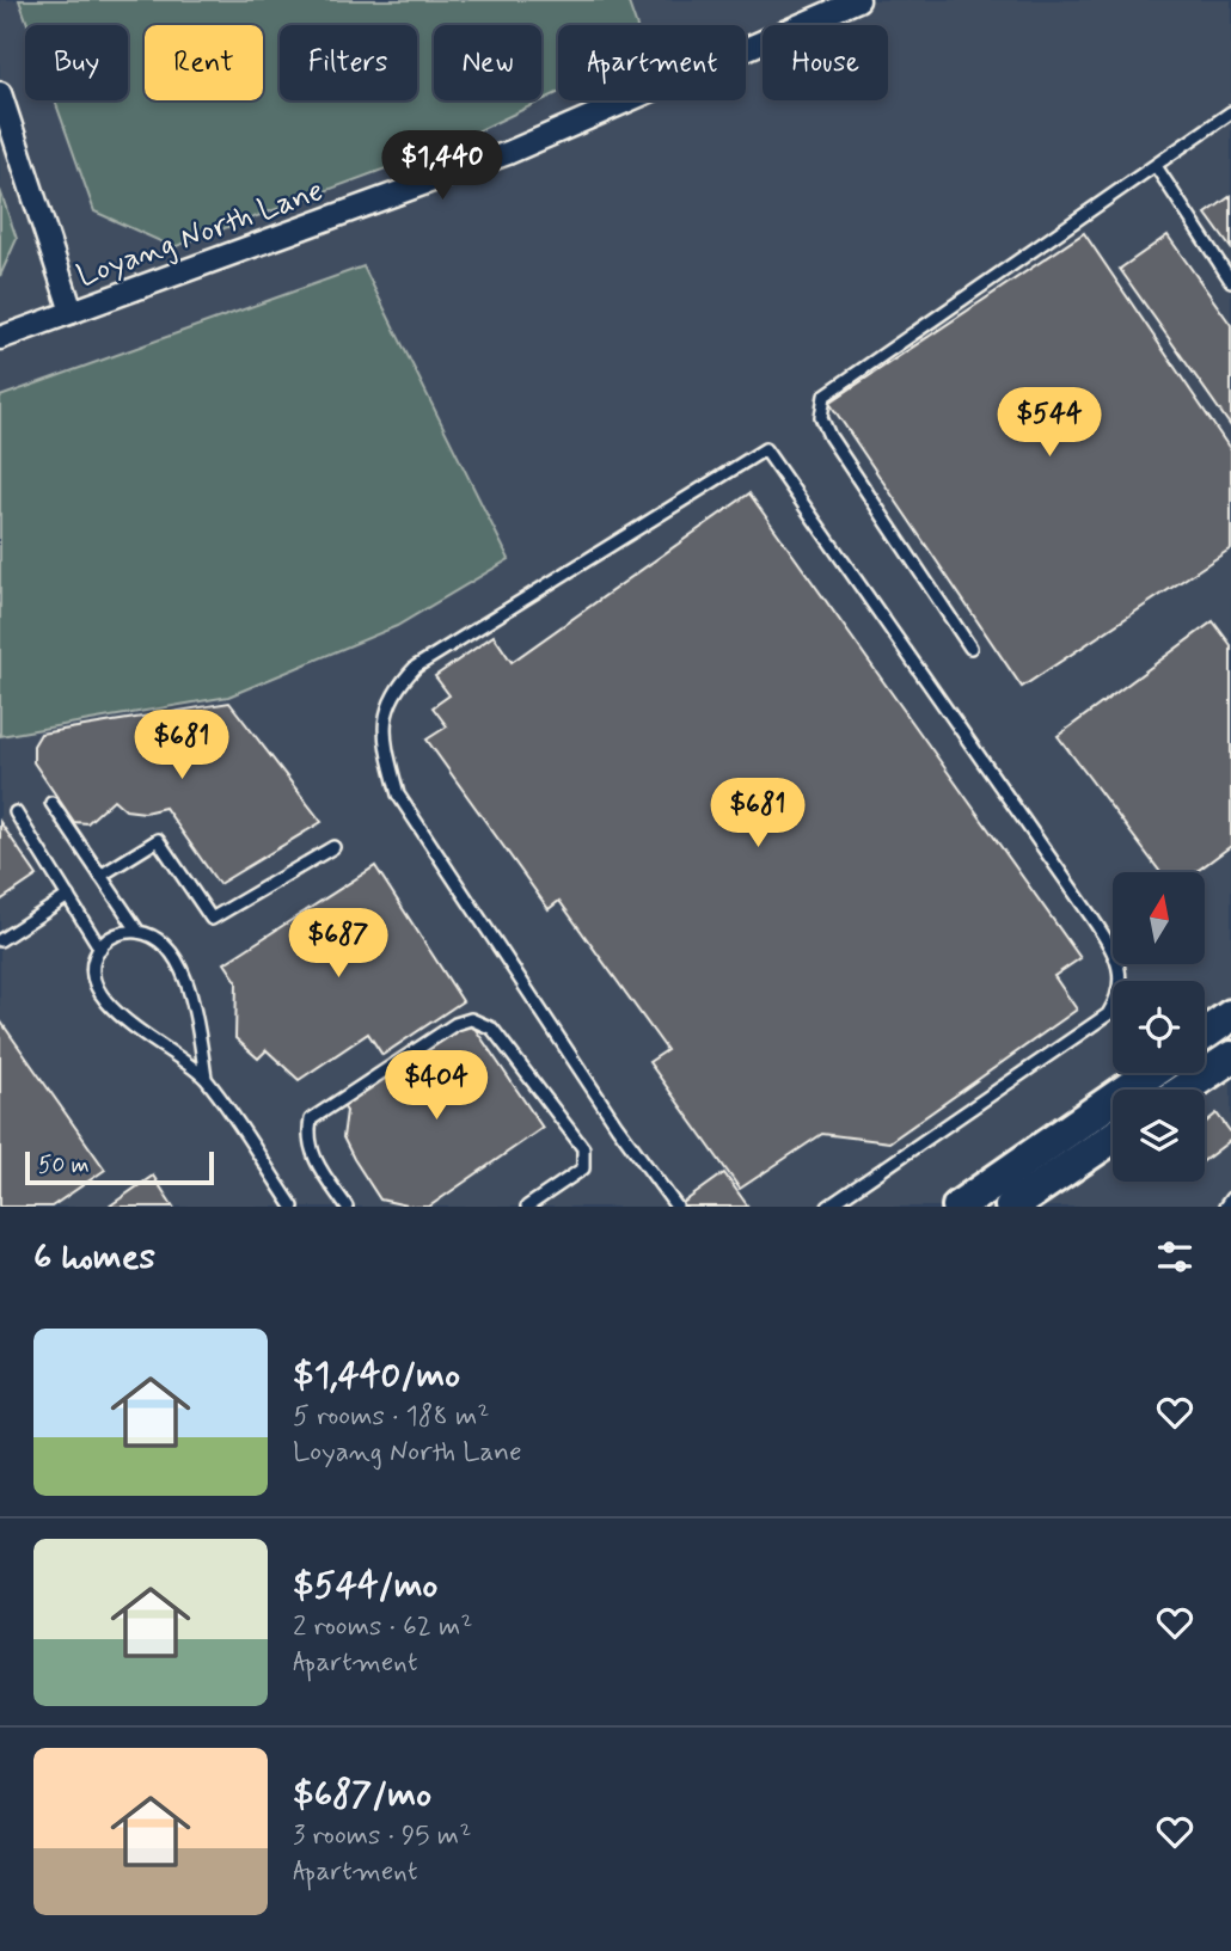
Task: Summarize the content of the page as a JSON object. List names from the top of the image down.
{
  "streets": {
    "street": ["Loyang North Lane"]
  },
  "scale_bar": "50 m",
  "north": "top",
  "page": {
    "chip": [
      "Buy",
      "Rent",
      "Filters",
      "New",
      "Apartment",
      "House"
    ],
    "price": [
      "$1,440",
      "$544",
      "$681",
      "$681",
      "$687",
      "$404"
    ],
    "scale": "50 m",
    "heading": "6 homes",
    "list": [
      {
        "name": "$1,440/mo",
        "note": "5 rooms · 188 m² · Loyang North Lane"
      },
      {
        "name": "$544/mo",
        "note": "2 rooms · 62 m² · Apartment"
      },
      {
        "name": "$687/mo",
        "note": "3 rooms · 95 m² · Apartment"
      }
    ]
  }
}
